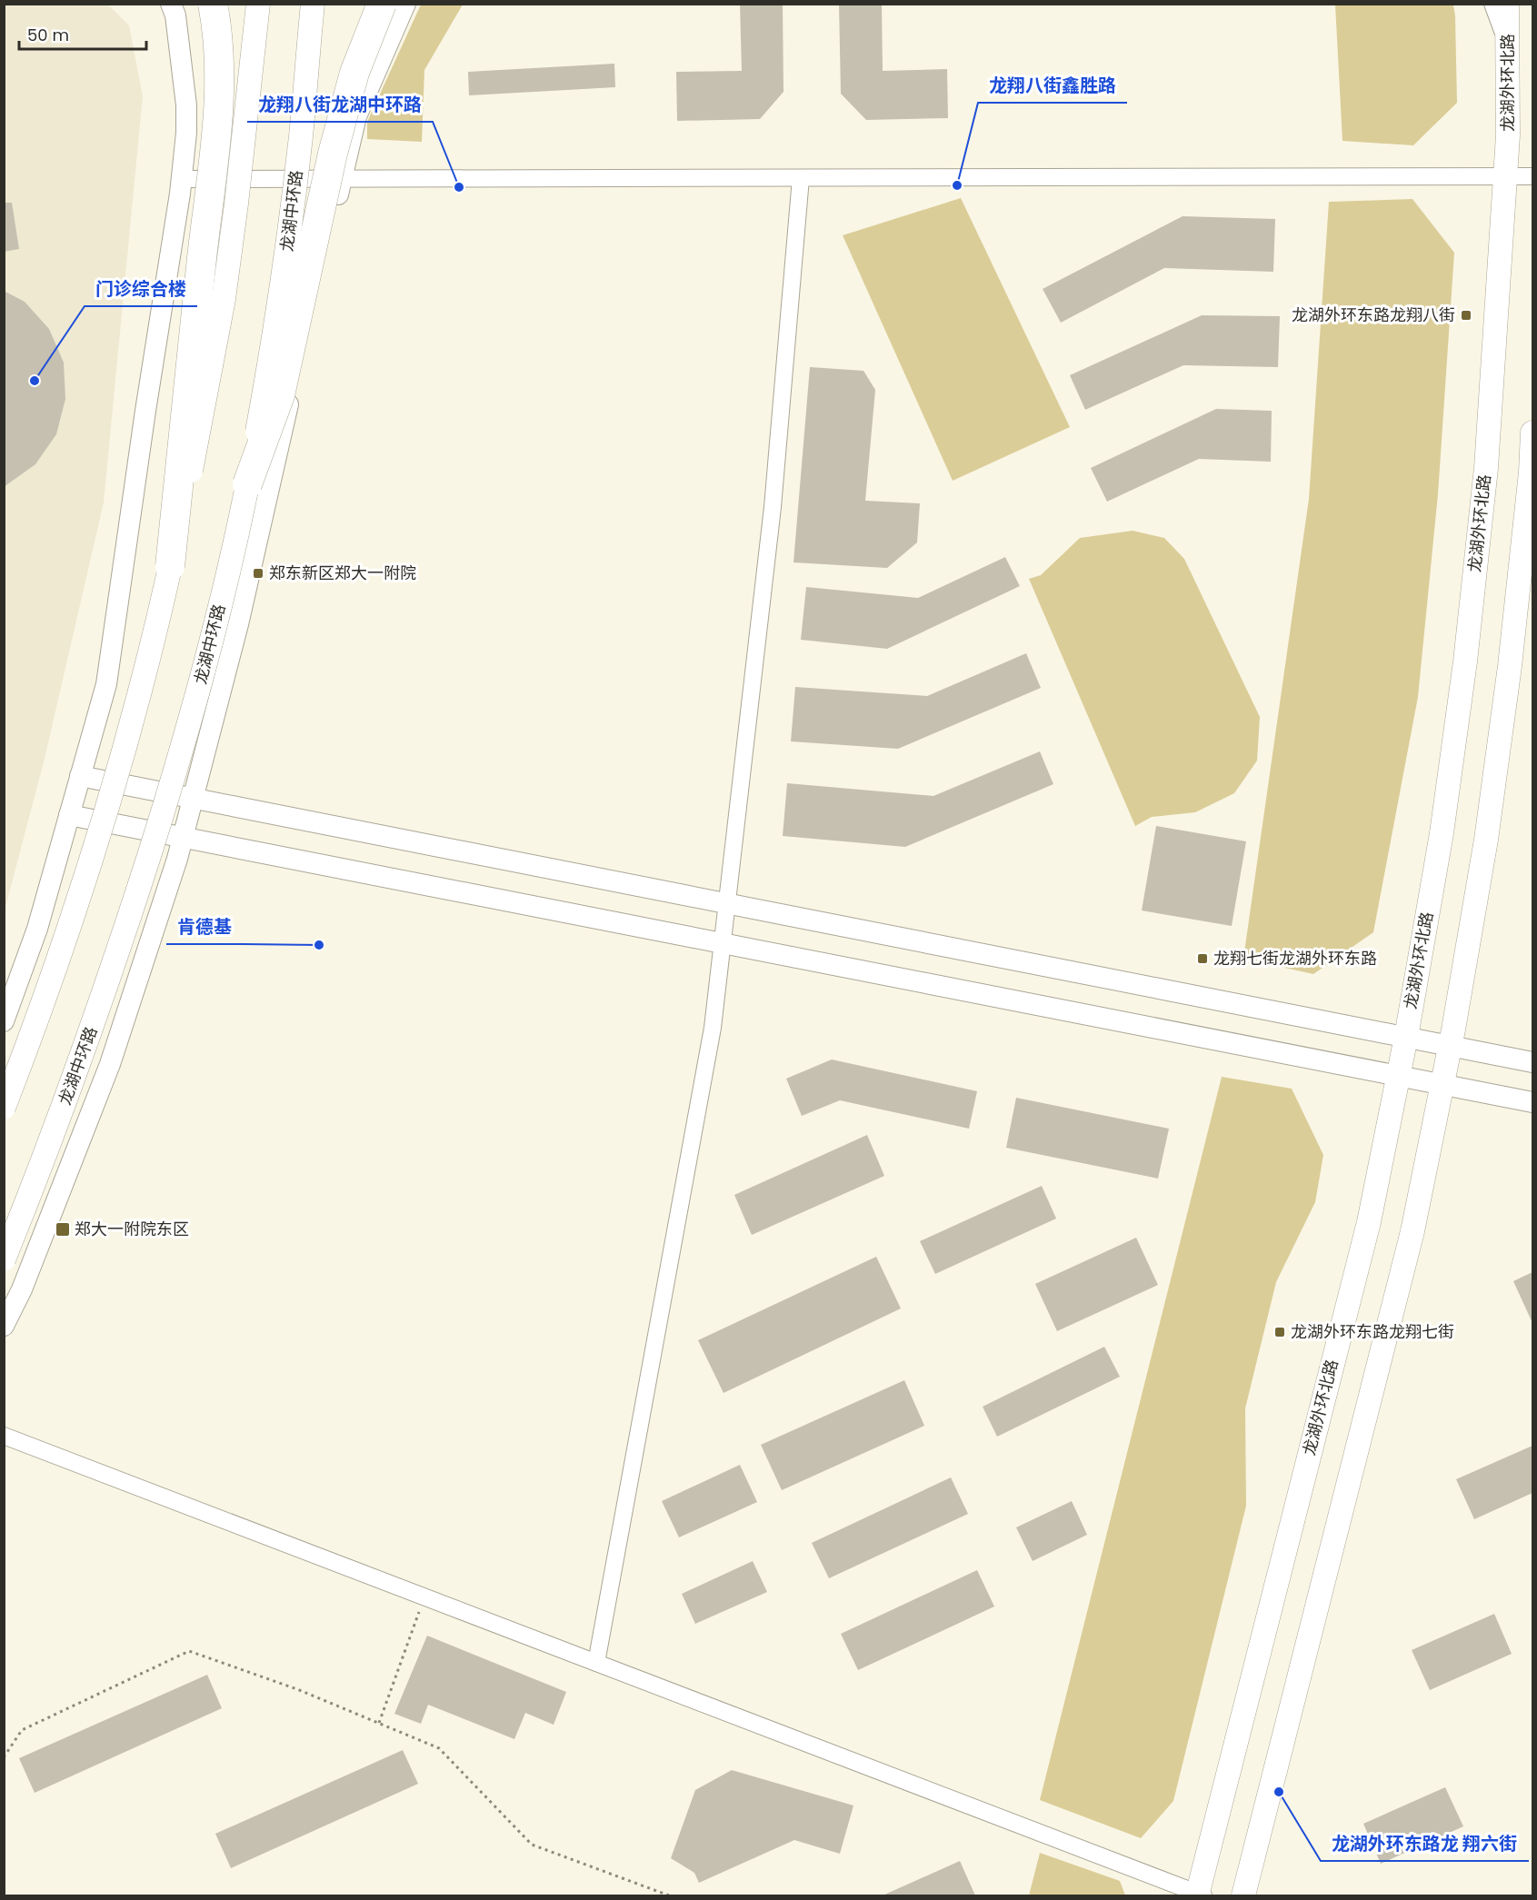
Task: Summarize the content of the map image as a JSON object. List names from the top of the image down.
{
  "streets": {
    "main road": ["龙湖外环北路", "龙湖中环路"]
  },
  "places": {
    "other": [
      "龙翔八街鑫胜路",
      "龙翔八街龙湖中环路",
      "门诊综合楼",
      "肯德基",
      "龙湖外环东路龙 翔六街"
    ],
    "transit": [
      "龙湖外环东路龙翔八街",
      "郑东新区郑大一附院",
      "龙翔七街龙湖外环东路",
      "郑大一附院东区",
      "龙湖外环东路龙翔七街"
    ]
  },
  "scale_bar": "50 m"
}
